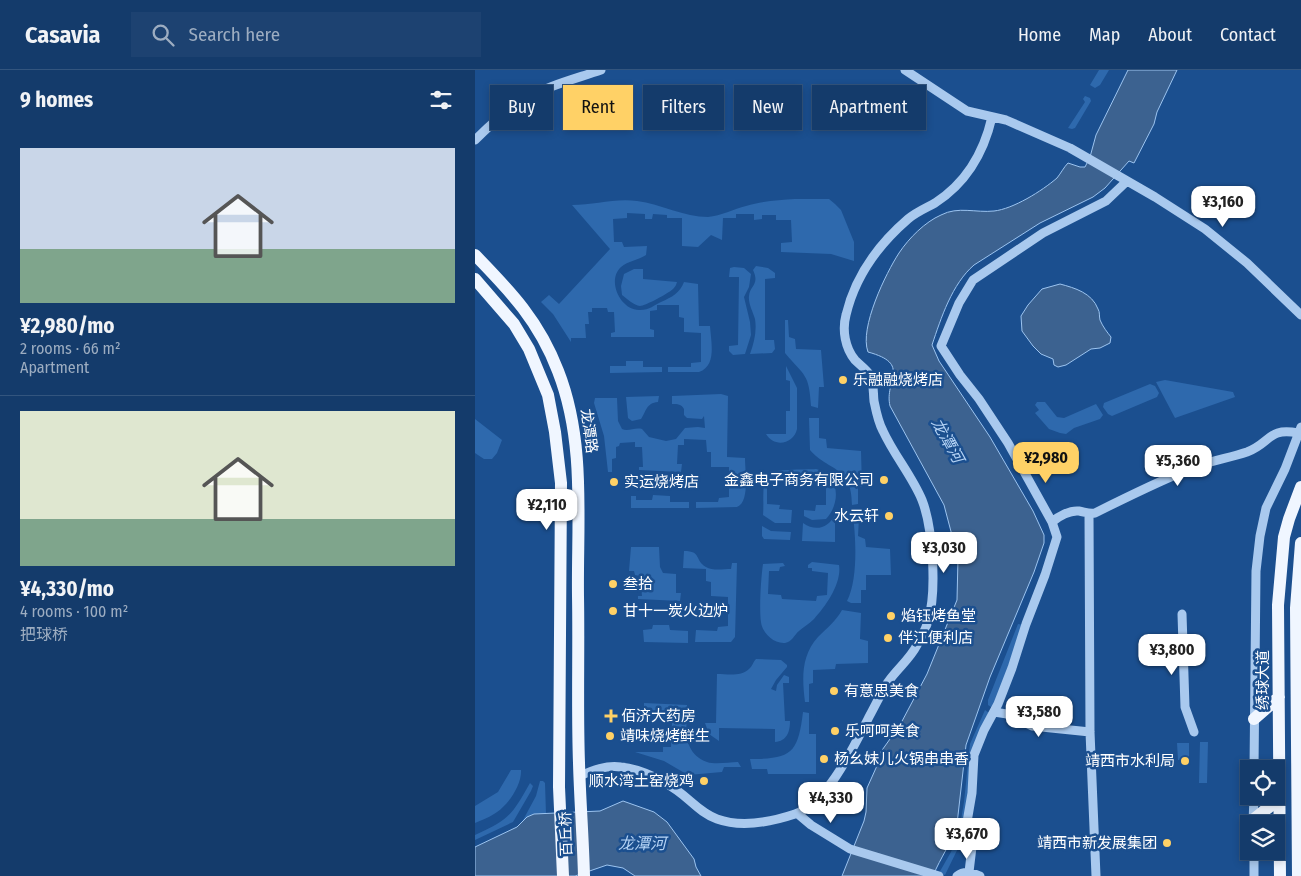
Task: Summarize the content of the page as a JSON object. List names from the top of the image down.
{
  "streets": {
    "main road": ["龙潭路", "绣球大道", "百丘桥"]
  },
  "crossings": [
    ["龙潭路", "百丘桥"]
  ],
  "water": ["龙潭河"],
  "places": {
    "other": [
      "乐融融烧烤店",
      "金鑫电子商务有限公司",
      "实运烧烤店",
      "水云轩",
      "叁拾",
      "甘十一炭火边炉",
      "焰钰烤鱼堂",
      "伴江便利店",
      "有意思美食",
      "乐呵呵美食",
      "靖味烧烤鲜生",
      "杨幺妹儿火锅串串香",
      "靖西市水利局",
      "顺水湾土窑烧鸡",
      "靖西市新发展集团"
    ],
    "health": ["佰济大药房"]
  },
  "page": {
    "header": "Casavia",
    "search": "Search here",
    "nav": [
      "Home",
      "Map",
      "About",
      "Contact"
    ],
    "heading": "9 homes",
    "chip": [
      "Buy",
      "Rent",
      "Filters",
      "New",
      "Apartment"
    ],
    "list": [
      {
        "name": "¥2,980/mo",
        "note": "2 rooms · 66 m² · Apartment"
      },
      {
        "name": "¥4,330/mo",
        "note": "4 rooms · 100 m² · 把球桥"
      }
    ],
    "price": [
      "¥3,160",
      "¥2,980",
      "¥5,360",
      "¥2,110",
      "¥3,030",
      "¥3,800",
      "¥3,580",
      "¥4,330",
      "¥3,670"
    ]
  }
}
